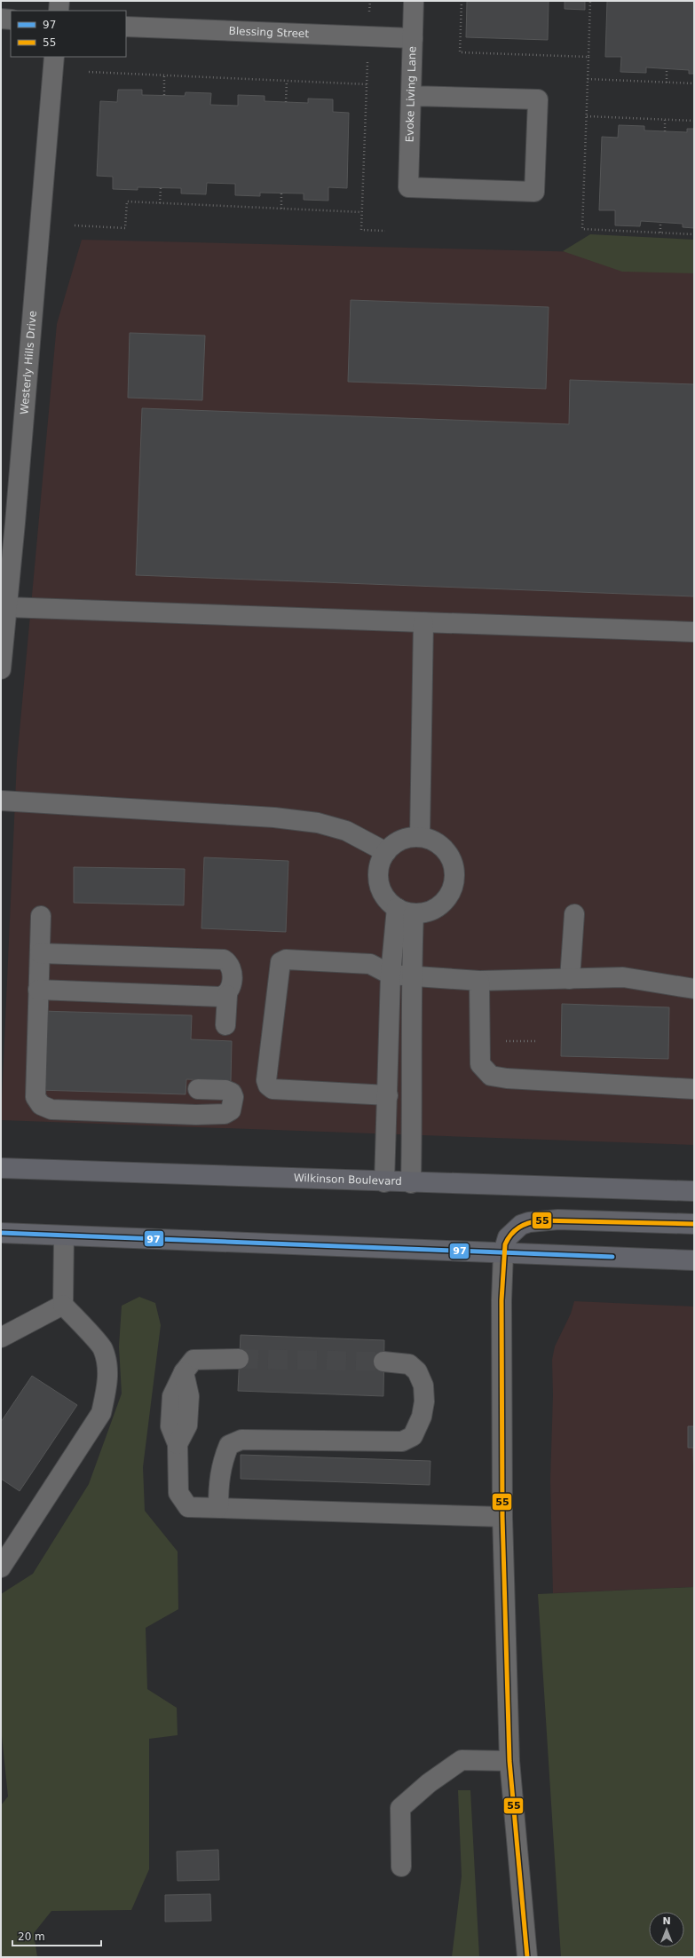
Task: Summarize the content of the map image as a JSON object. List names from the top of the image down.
{
  "streets": {
    "main road": ["Wilkinson Boulevard"],
    "street": ["Blessing Street", "Evoke Living Lane", "Westerly Hills Drive"]
  },
  "crossings": [
    ["Blessing Street", "Evoke Living Lane"]
  ],
  "lines": ["transit line 55", "transit line 97"],
  "legend": ["97", "55"],
  "scale_bar": "20 m",
  "north": "top"
}
